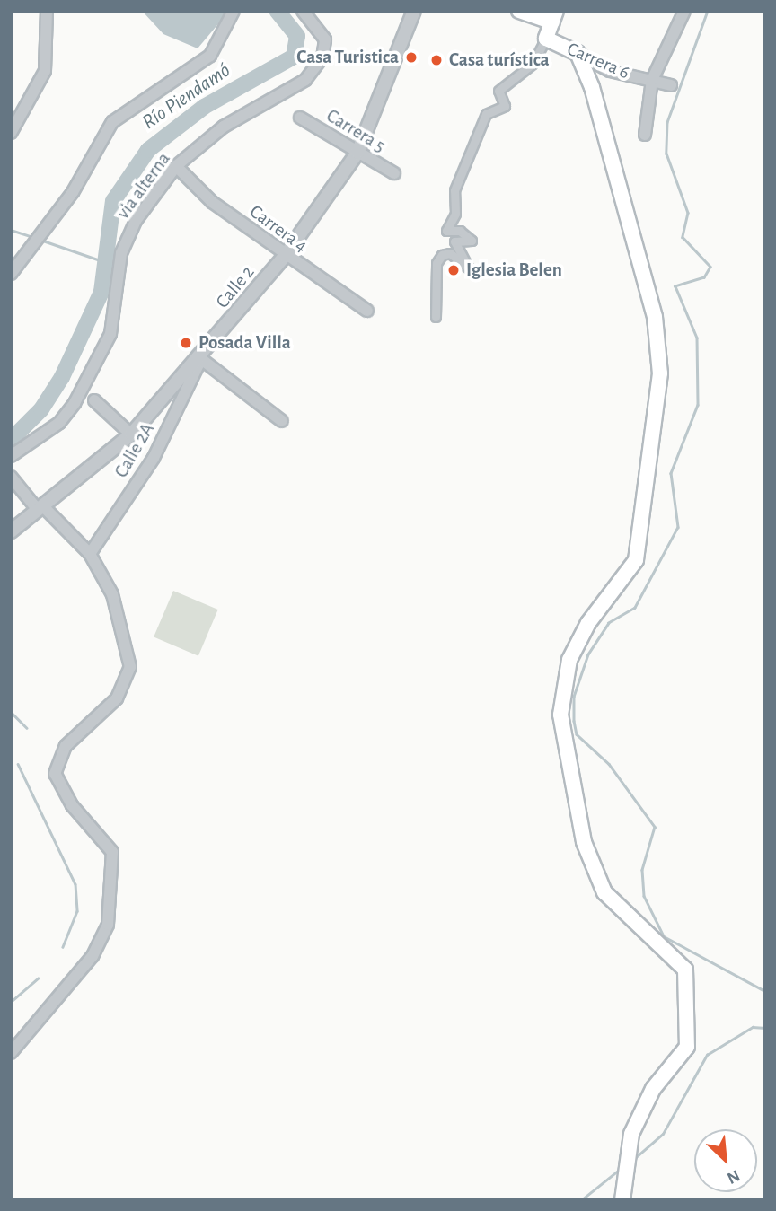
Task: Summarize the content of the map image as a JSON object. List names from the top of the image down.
{
  "streets": {
    "main road": ["Carrera 6"],
    "street": [
      "Carrera 5",
      "via alterna",
      "Carrera 4",
      "Calle 2",
      "Calle 2A"
    ]
  },
  "crossings": [
    ["Carrera 5", "Calle 2"],
    ["via alterna", "Carrera 4"],
    ["Carrera 4", "Calle 2"],
    ["Calle 2", "Calle 2A"]
  ],
  "water": ["Río Piendamó"],
  "places": [
    "Casa Turistica",
    "Casa turística",
    "Iglesia Belen",
    "Posada Villa"
  ],
  "north": "bottom right"
}
